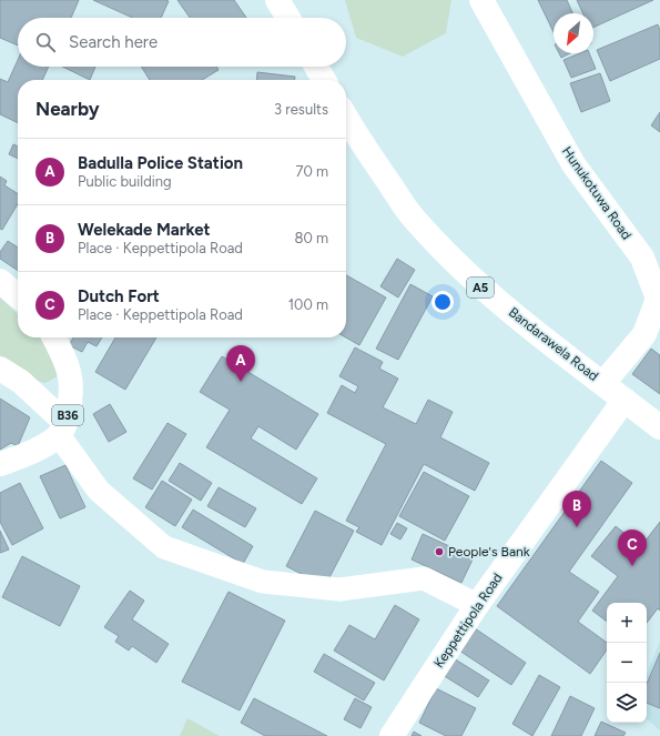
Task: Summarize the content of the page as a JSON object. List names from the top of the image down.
{
  "streets": {
    "main road": [
      "Hunukotuwa Road",
      "A5",
      "Bandarawela Road",
      "B36",
      "Keppettipola Road"
    ]
  },
  "crossings": [
    ["Hunukotuwa Road", "Bandarawela Road"],
    ["Bandarawela Road", "Keppettipola Road"]
  ],
  "places": ["People's Bank"],
  "north": "bottom left",
  "page": {
    "search": "Search here",
    "heading": ["Nearby", "3 results"],
    "list": [
      {
        "mark": "A",
        "name": "Badulla Police Station",
        "note": "Public building",
        "value": "70 m"
      },
      {
        "mark": "B",
        "name": "Welekade Market",
        "note": "Place · Keppettipola Road",
        "value": "80 m"
      },
      {
        "mark": "C",
        "name": "Dutch Fort",
        "note": "Place · Keppettipola Road",
        "value": "100 m"
      }
    ],
    "pins": ["A", "B", "C"],
    "map_buttons": ["+", "−"]
  }
}
